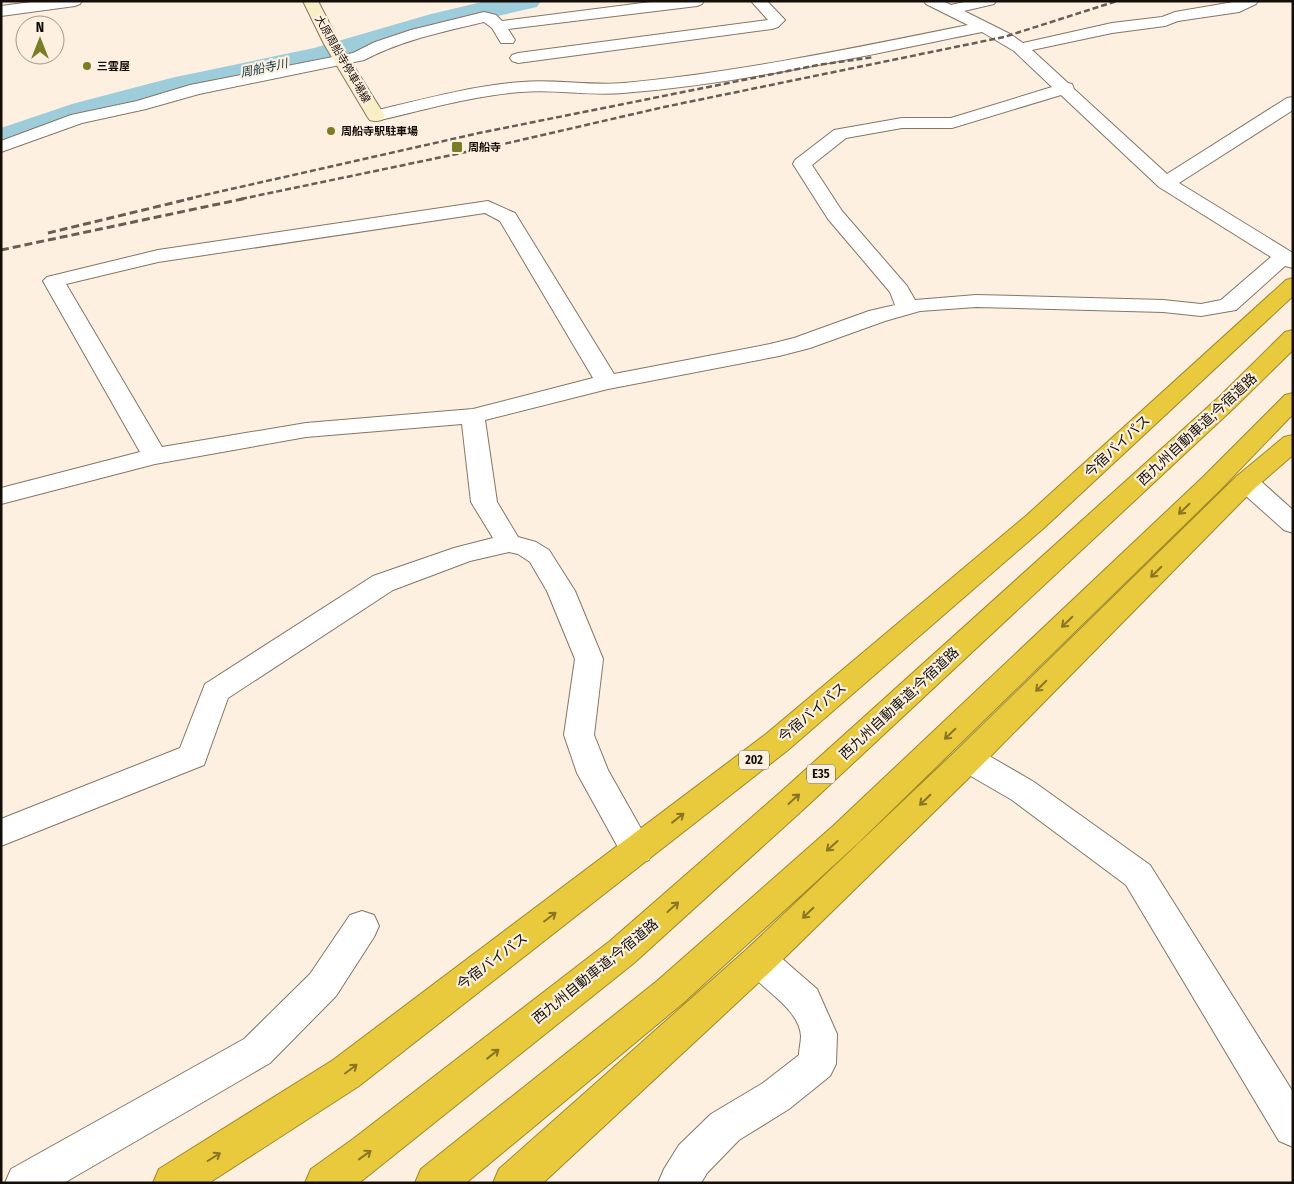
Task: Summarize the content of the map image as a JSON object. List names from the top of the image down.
{
  "streets": {
    "highway": [
      "西九州自動車道;今宿道路",
      "今宿バイパス",
      "202",
      "E35"
    ],
    "main road": ["大原周船寺停車場線"]
  },
  "water": ["周船寺川"],
  "places": {
    "other": ["三雲屋", "周船寺駅駐車場"],
    "transit": ["周船寺"]
  },
  "north": "top"
}
